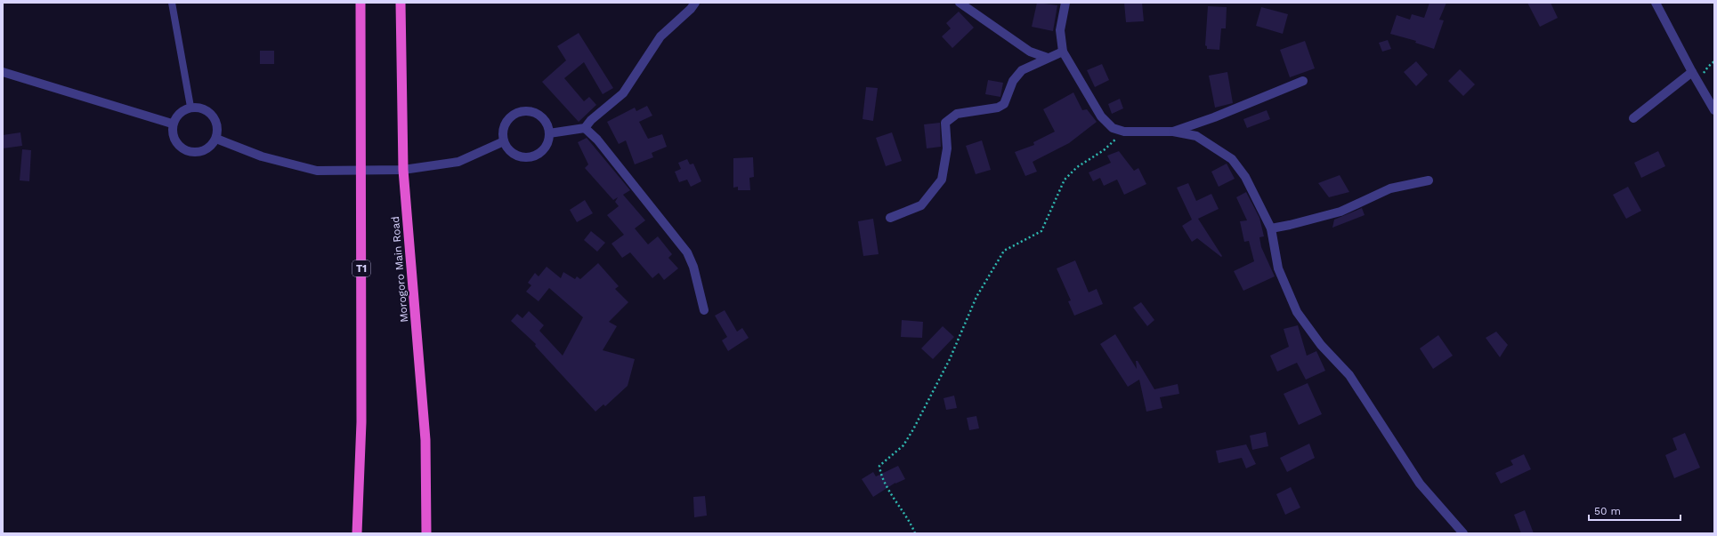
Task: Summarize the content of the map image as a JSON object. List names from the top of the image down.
{
  "streets": {
    "highway": ["T1", "Morogoro Main Road"]
  },
  "scale_bar": "50 m"
}
